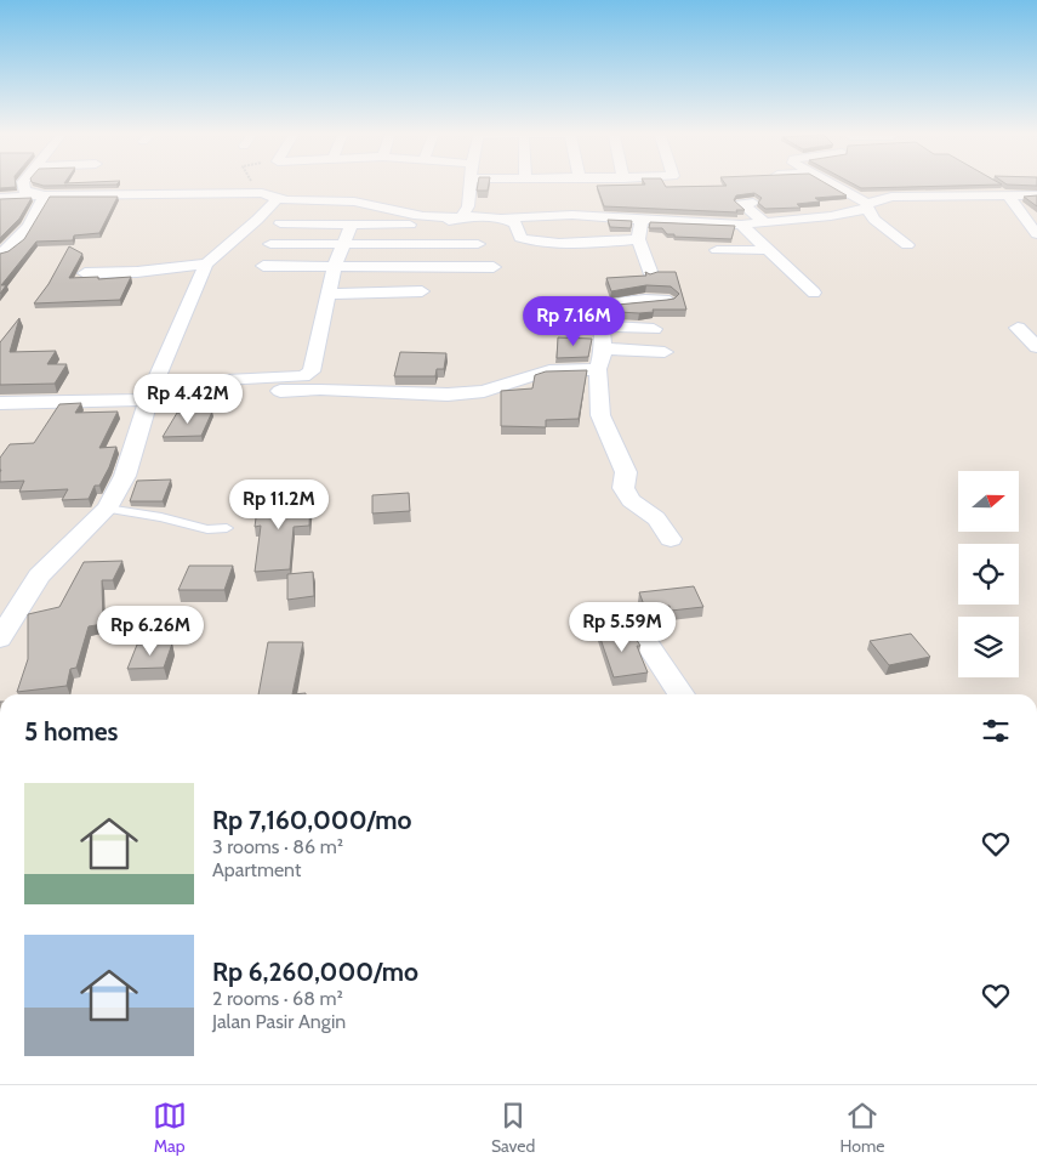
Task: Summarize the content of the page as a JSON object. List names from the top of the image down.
{
  "north": "right",
  "page": {
    "price": [
      "Rp 7.16M",
      "Rp 4.42M",
      "Rp 11.2M",
      "Rp 5.59M",
      "Rp 6.26M"
    ],
    "heading": "5 homes",
    "list": [
      {
        "name": "Rp 7,160,000/mo",
        "note": "3 rooms · 86 m² · Apartment"
      },
      {
        "name": "Rp 6,260,000/mo",
        "note": "2 rooms · 68 m² · Jalan Pasir Angin"
      }
    ],
    "tabs": ["Map", "Saved", "Home"]
  }
}
